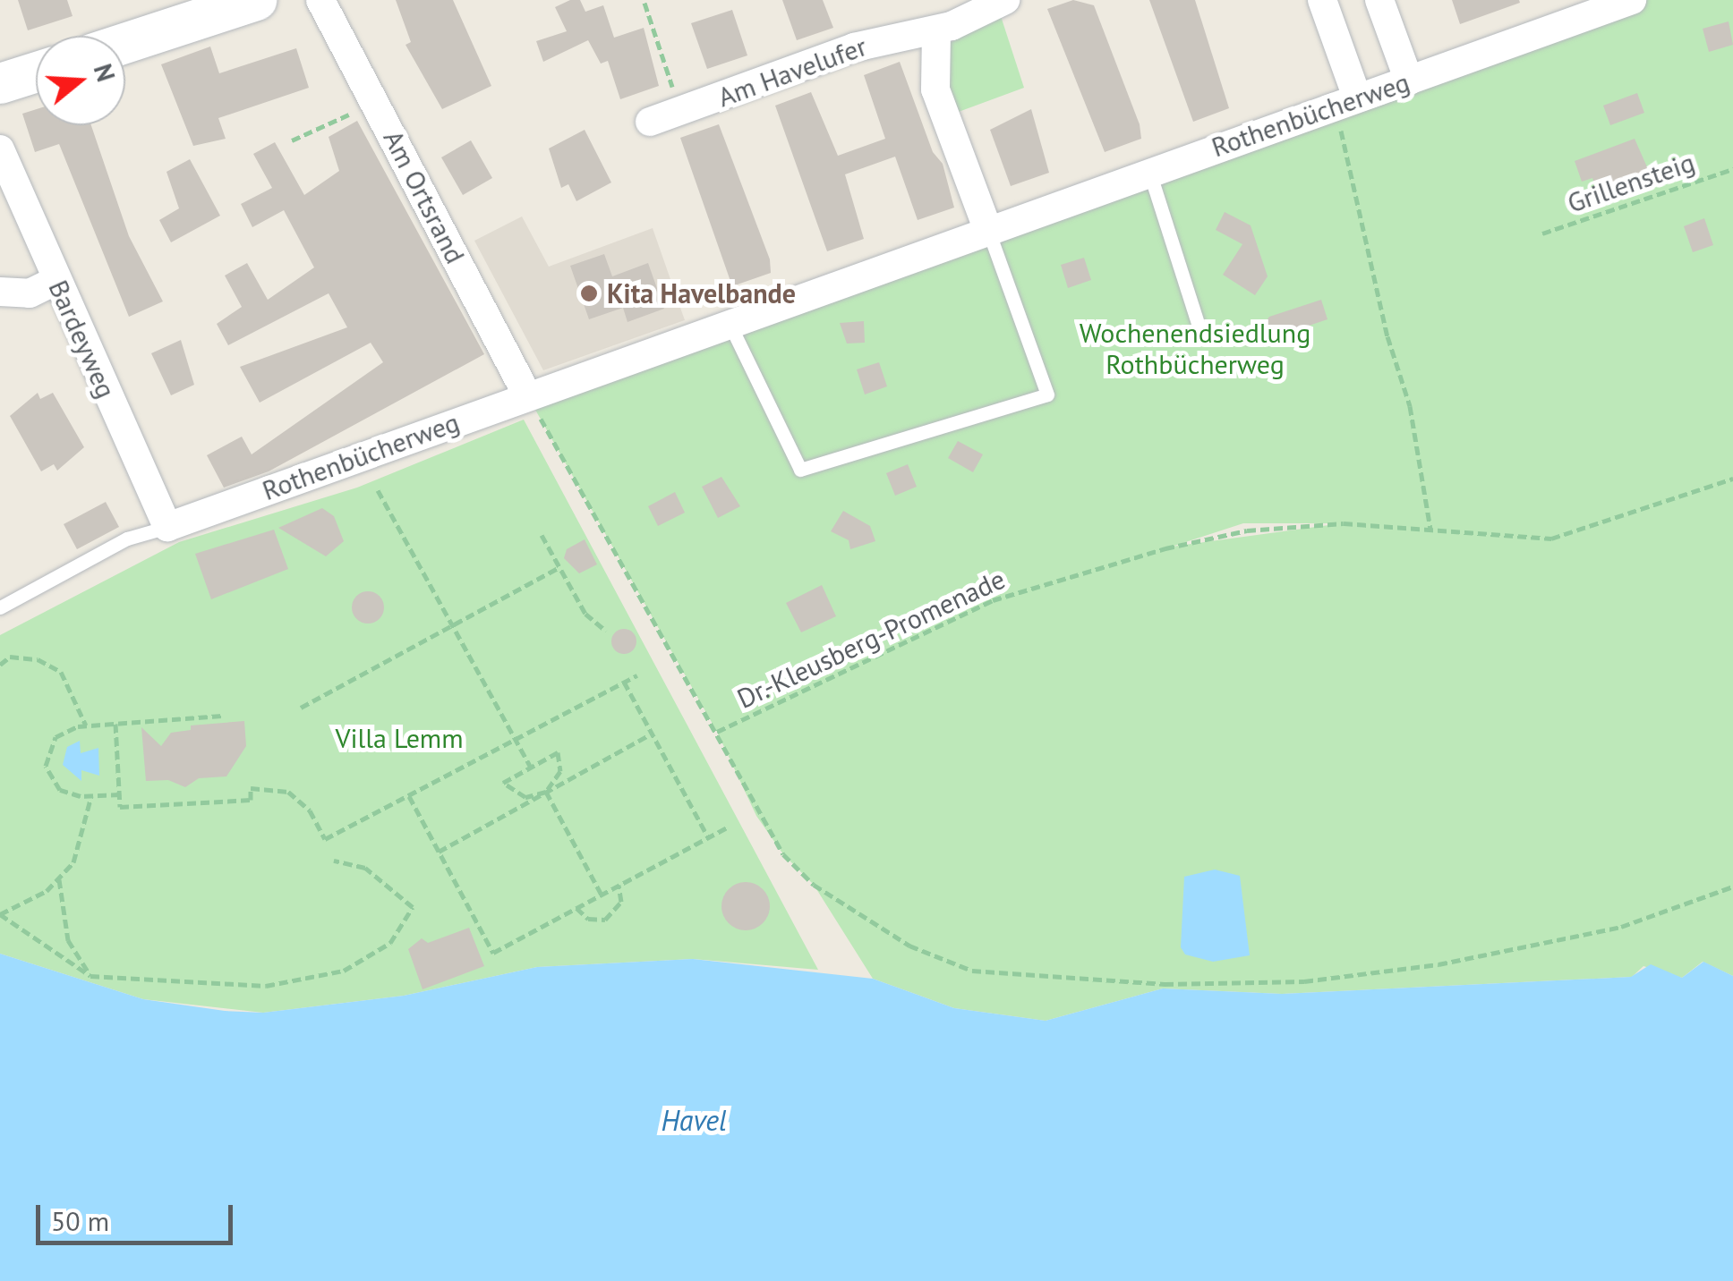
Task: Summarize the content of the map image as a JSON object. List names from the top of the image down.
{
  "streets": {
    "street": [
      "Am Havelufer",
      "Rothenbücherweg",
      "Am Ortsrand",
      "Bardeyweg"
    ],
    "path": ["Grillensteig", "Dr.-Kleusberg-Promenade"]
  },
  "crossings": [
    ["Rothenbücherweg", "Am Ortsrand"],
    ["Rothenbücherweg", "Bardeyweg"],
    ["Rothenbücherweg", "Dr.-Kleusberg-Promenade"],
    ["Am Ortsrand", "Dr.-Kleusberg-Promenade"]
  ],
  "water": ["Havel"],
  "parks": ["Wochenendsiedlung Rothbücherweg", "Villa Lemm"],
  "places": ["Kita Havelbande"],
  "scale_bar": "50 m",
  "north": "right"
}
